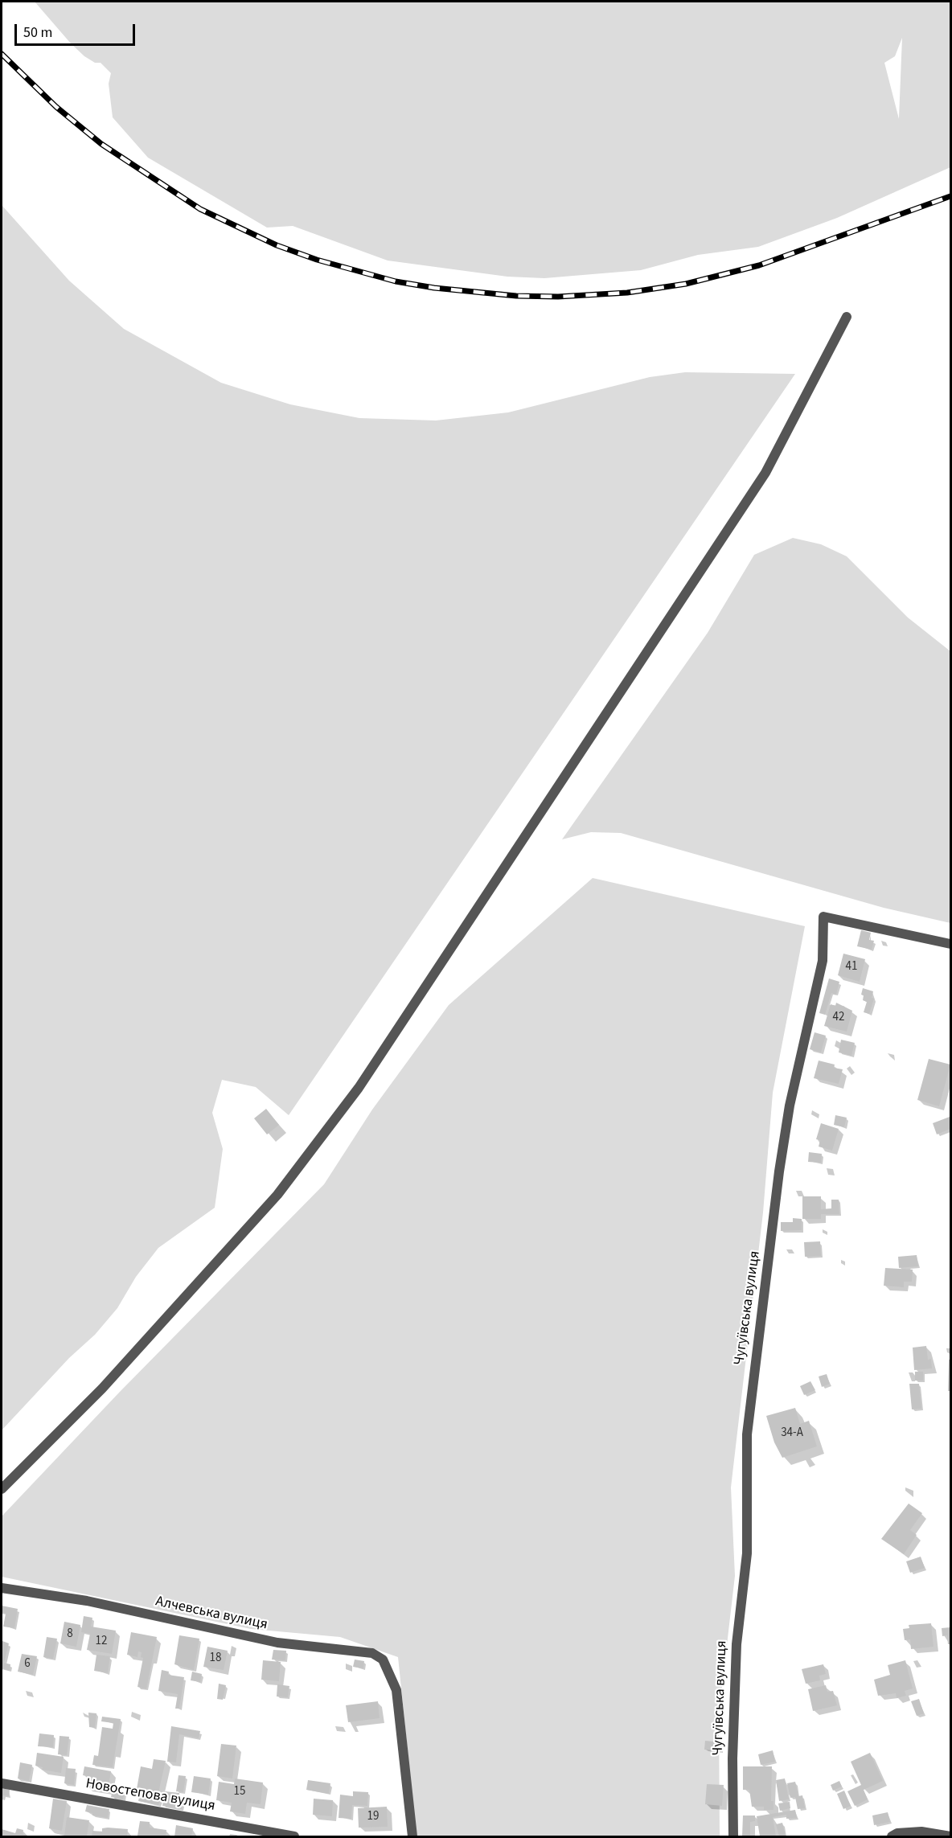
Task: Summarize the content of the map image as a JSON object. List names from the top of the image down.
{
  "streets": {
    "street": ["Чугуївська вулиця", "Алчевська вулиця", "Новостепова вулиця"]
  },
  "house_numbers": [
    "41",
    "42",
    "34-А",
    "8",
    "12",
    "18",
    "6",
    "15",
    "19"
  ],
  "scale_bar": "50 m"
}
